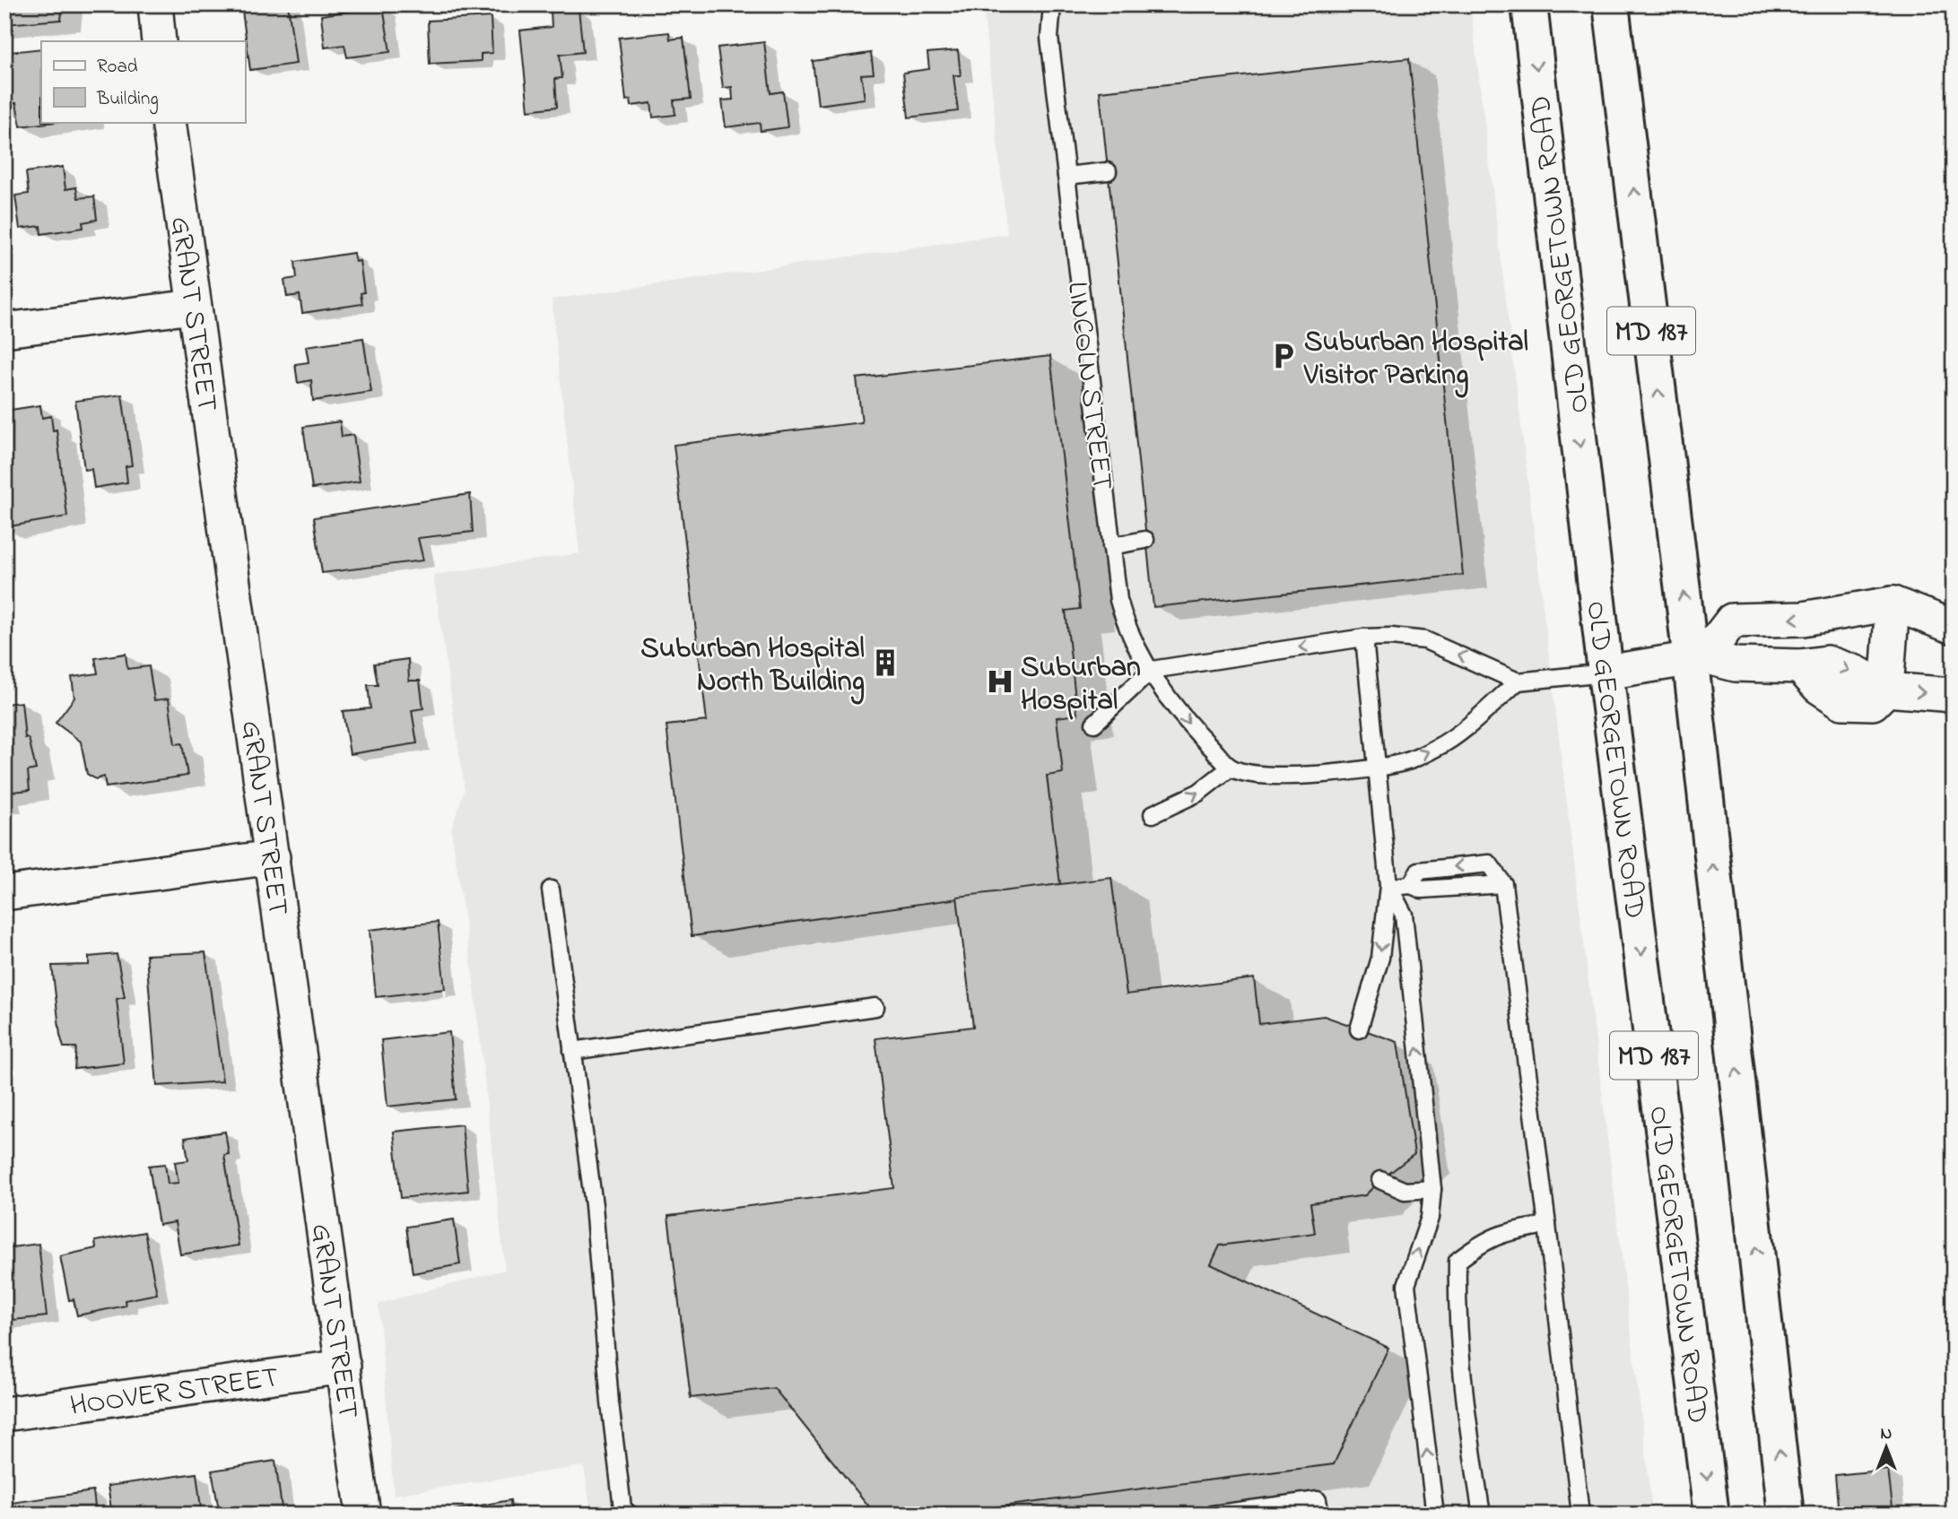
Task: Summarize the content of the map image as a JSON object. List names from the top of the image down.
{
  "streets": {
    "main road": ["OLD GEORGETOWN ROAD", "MD 187"],
    "street": ["GRANT STREET", "HOOVER STREET"],
    "lane": ["LINCOLN STREET"]
  },
  "crossings": [
    ["GRANT STREET", "HOOVER STREET"]
  ],
  "places": {
    "parking": ["Suburban Hospital Visitor Parking"],
    "building": ["Suburban Hospital North Building"],
    "hospital": ["Suburban Hospital"]
  },
  "legend": ["Road", "Building"],
  "north": "top"
}
